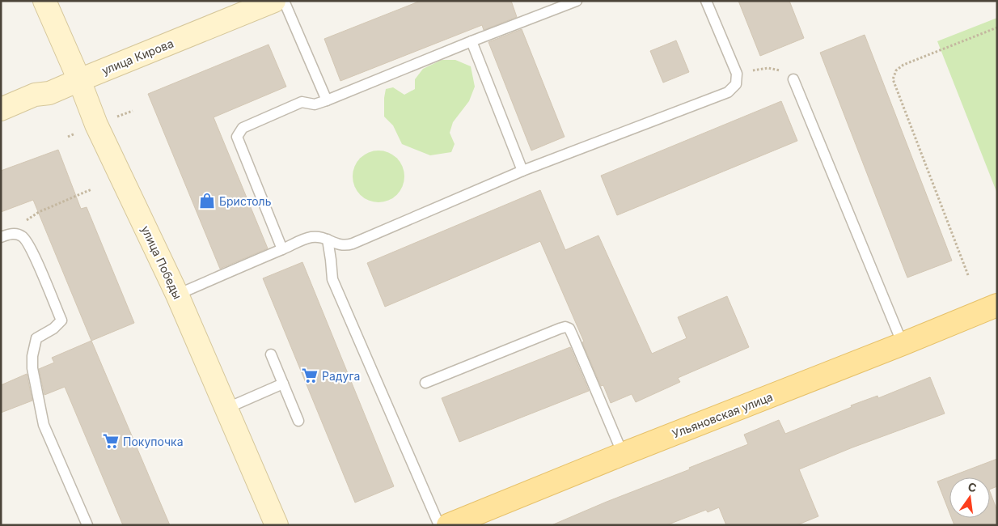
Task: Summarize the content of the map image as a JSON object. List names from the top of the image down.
{
  "streets": {
    "main road": ["улица Кирова", "улица Победы", "Ульяновская улица"]
  },
  "crossings": [
    ["улица Кирова", "улица Победы"]
  ],
  "places": {
    "shop": ["Бристоль"],
    "supermarket": ["Радуга", "Покупочка"]
  },
  "north": "top"
}
